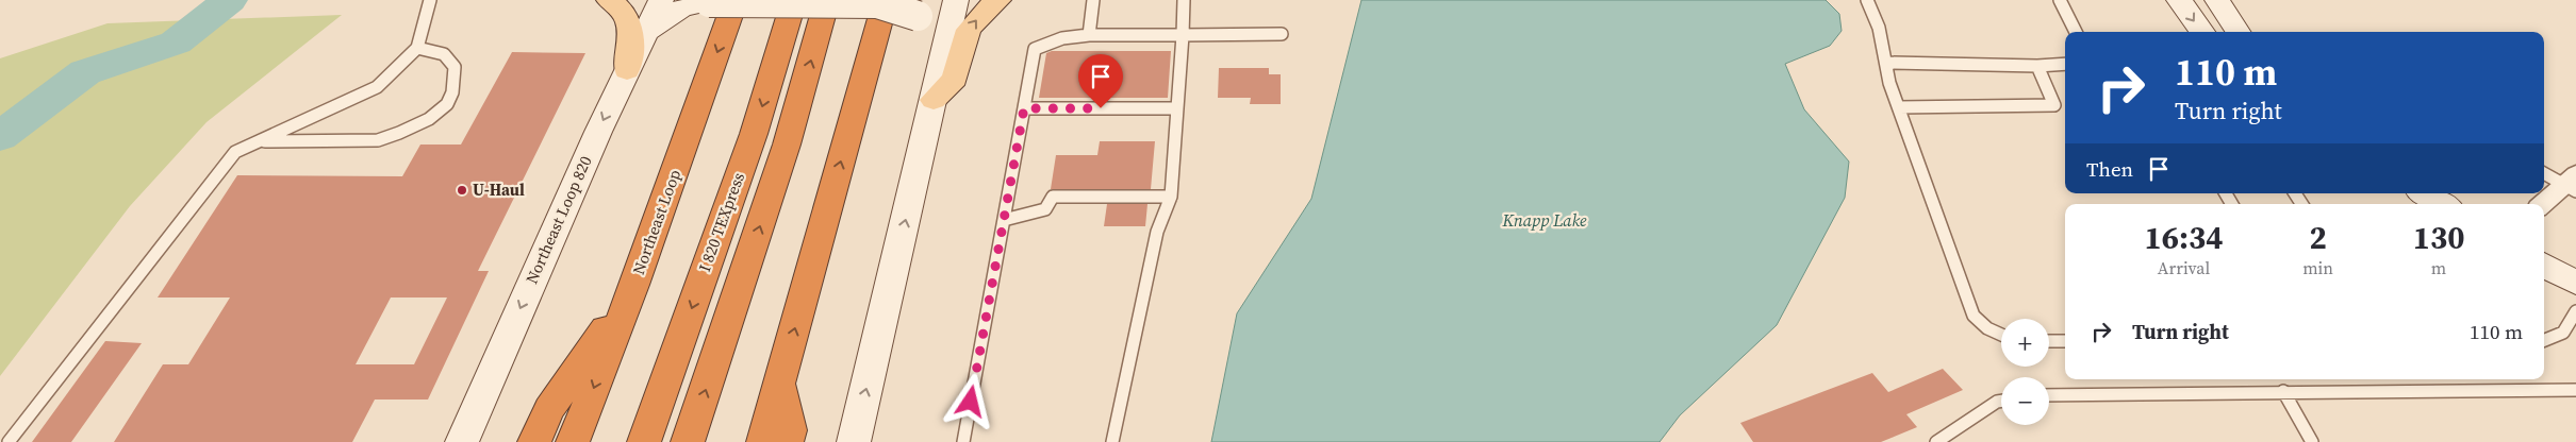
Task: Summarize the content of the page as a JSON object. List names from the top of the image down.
{
  "streets": {
    "highway": ["Northeast Loop", "I 820 TEXpress"],
    "main road": ["Northeast Loop 820"]
  },
  "one_way": ["Northeast Loop 820"],
  "water": ["Knapp Lake"],
  "places": ["U-Haul"],
  "page": {
    "turn": ["110 m", "Turn right"],
    "then": "Then",
    "eta": [
      "16:34",
      "Arrival",
      "2",
      "min",
      "130",
      "m"
    ],
    "list": [
      {
        "name": "Turn right",
        "value": "110 m"
      }
    ],
    "map_buttons": ["+", "−"]
  }
}
